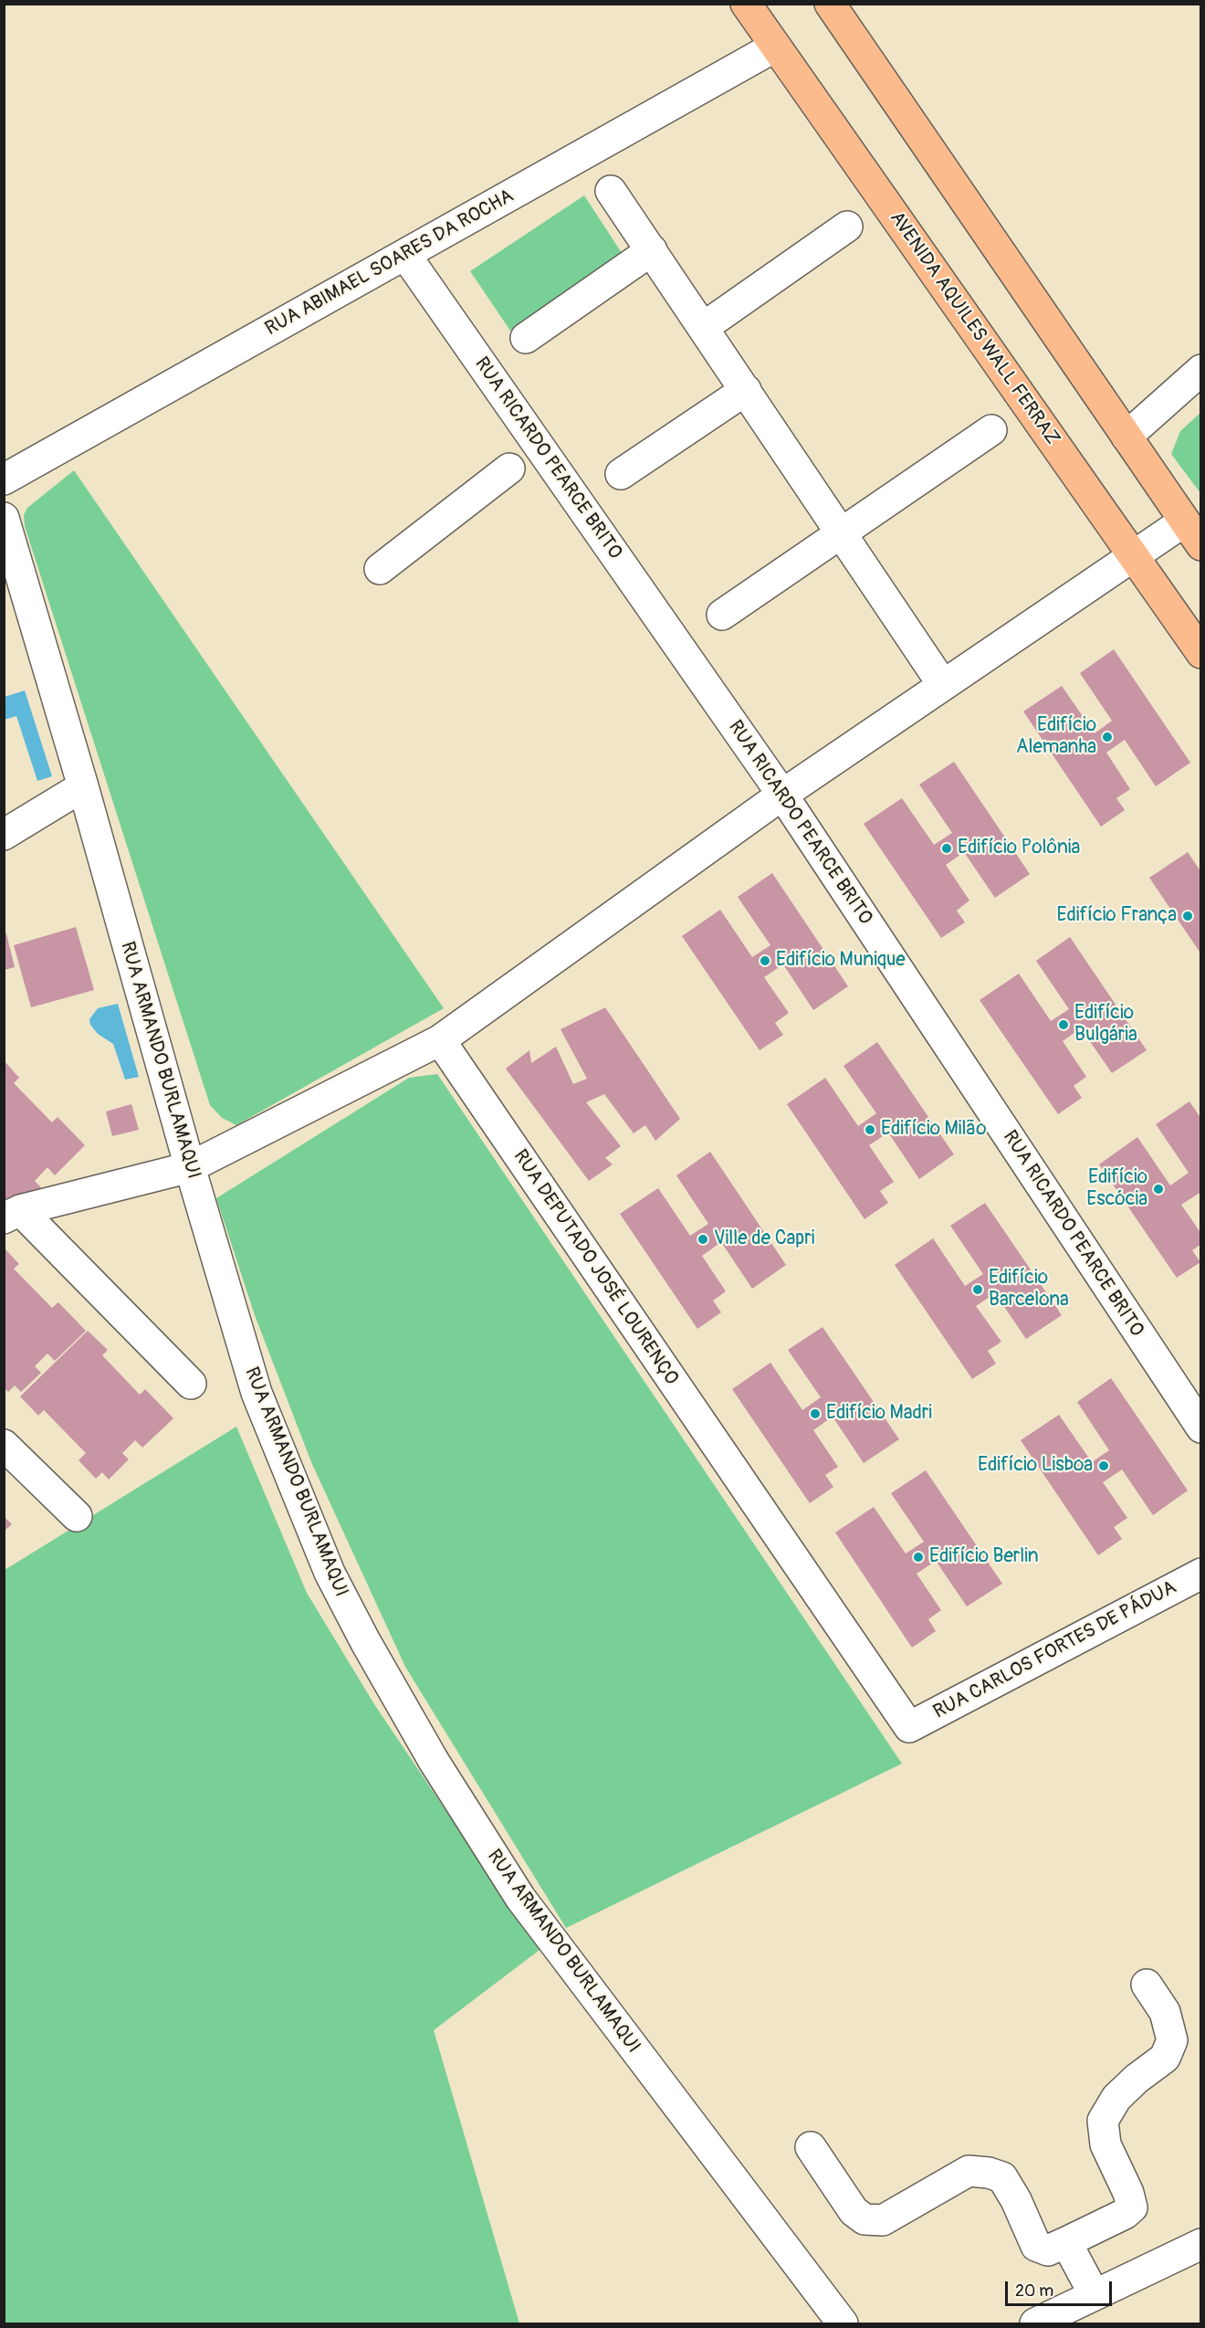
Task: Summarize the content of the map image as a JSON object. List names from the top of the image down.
{
  "streets": {
    "main road": ["AVENIDA AQUILES WALL FERRAZ"],
    "street": [
      "RUA ABIMAEL SOARES DA ROCHA",
      "RUA RICARDO PEARCE BRITO",
      "RUA ARMANDO BURLAMAQUI",
      "RUA DEPUTADO JOSÉ LOURENÇO",
      "RUA CARLOS FORTES DE PÁDUA"
    ]
  },
  "crossings": [
    ["RUA ABIMAEL SOARES DA ROCHA", "AVENIDA AQUILES WALL FERRAZ"],
    ["RUA ABIMAEL SOARES DA ROCHA", "RUA RICARDO PEARCE BRITO"],
    ["RUA DEPUTADO JOSÉ LOURENÇO", "RUA CARLOS FORTES DE PÁDUA"]
  ],
  "places": [
    "Edifício Alemanha",
    "Edifício Polônia",
    "Edifício França",
    "Edifício Munique",
    "Edifício Bulgária",
    "Edifício Milão",
    "Edifício Escócia",
    "Ville de Capri",
    "Edifício Barcelona",
    "Edifício Madri",
    "Edifício Lisboa",
    "Edifício Berlin"
  ],
  "scale_bar": "20 m"
}
